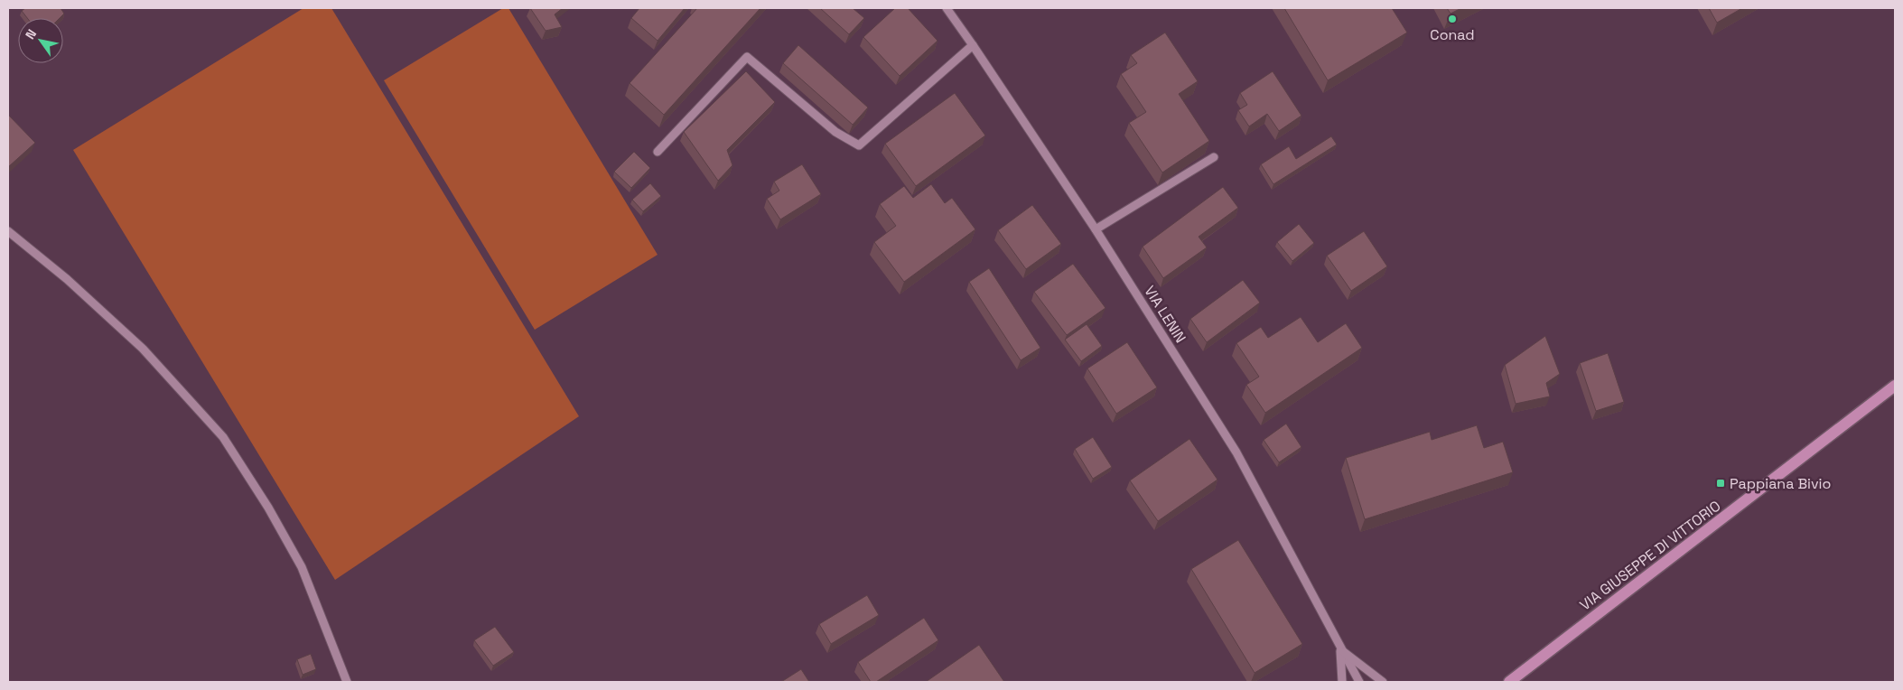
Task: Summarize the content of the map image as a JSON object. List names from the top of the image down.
{
  "streets": {
    "main road": ["VIA GIUSEPPE DI VITTORIO"],
    "street": ["VIA LENIN"]
  },
  "places": {
    "other": ["Conad"],
    "transit": ["Pappiana Bivio"]
  },
  "north": "top left"
}
